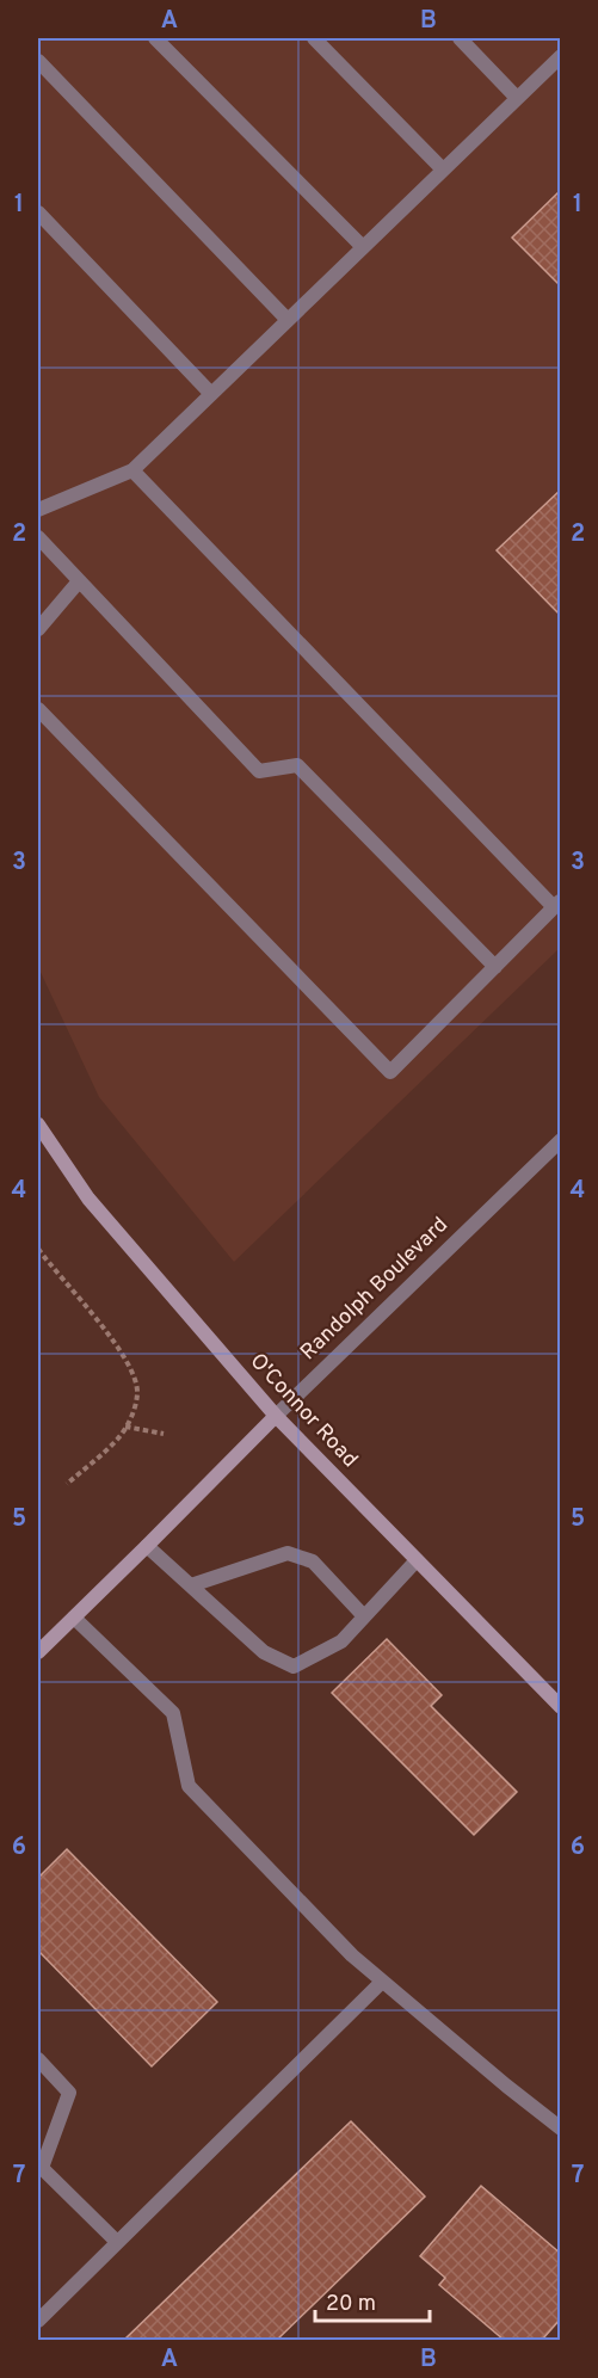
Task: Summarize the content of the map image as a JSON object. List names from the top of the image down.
{
  "streets": {
    "main road": ["Randolph Boulevard", "O'Connor Road"]
  },
  "crossings": [
    ["Randolph Boulevard", "O'Connor Road"]
  ],
  "scale_bar": "20 m",
  "grid": {
    "columns": ["A", "B"],
    "rows": [
      "1",
      "2",
      "3",
      "4",
      "5",
      "6",
      "7"
    ]
  }
}
